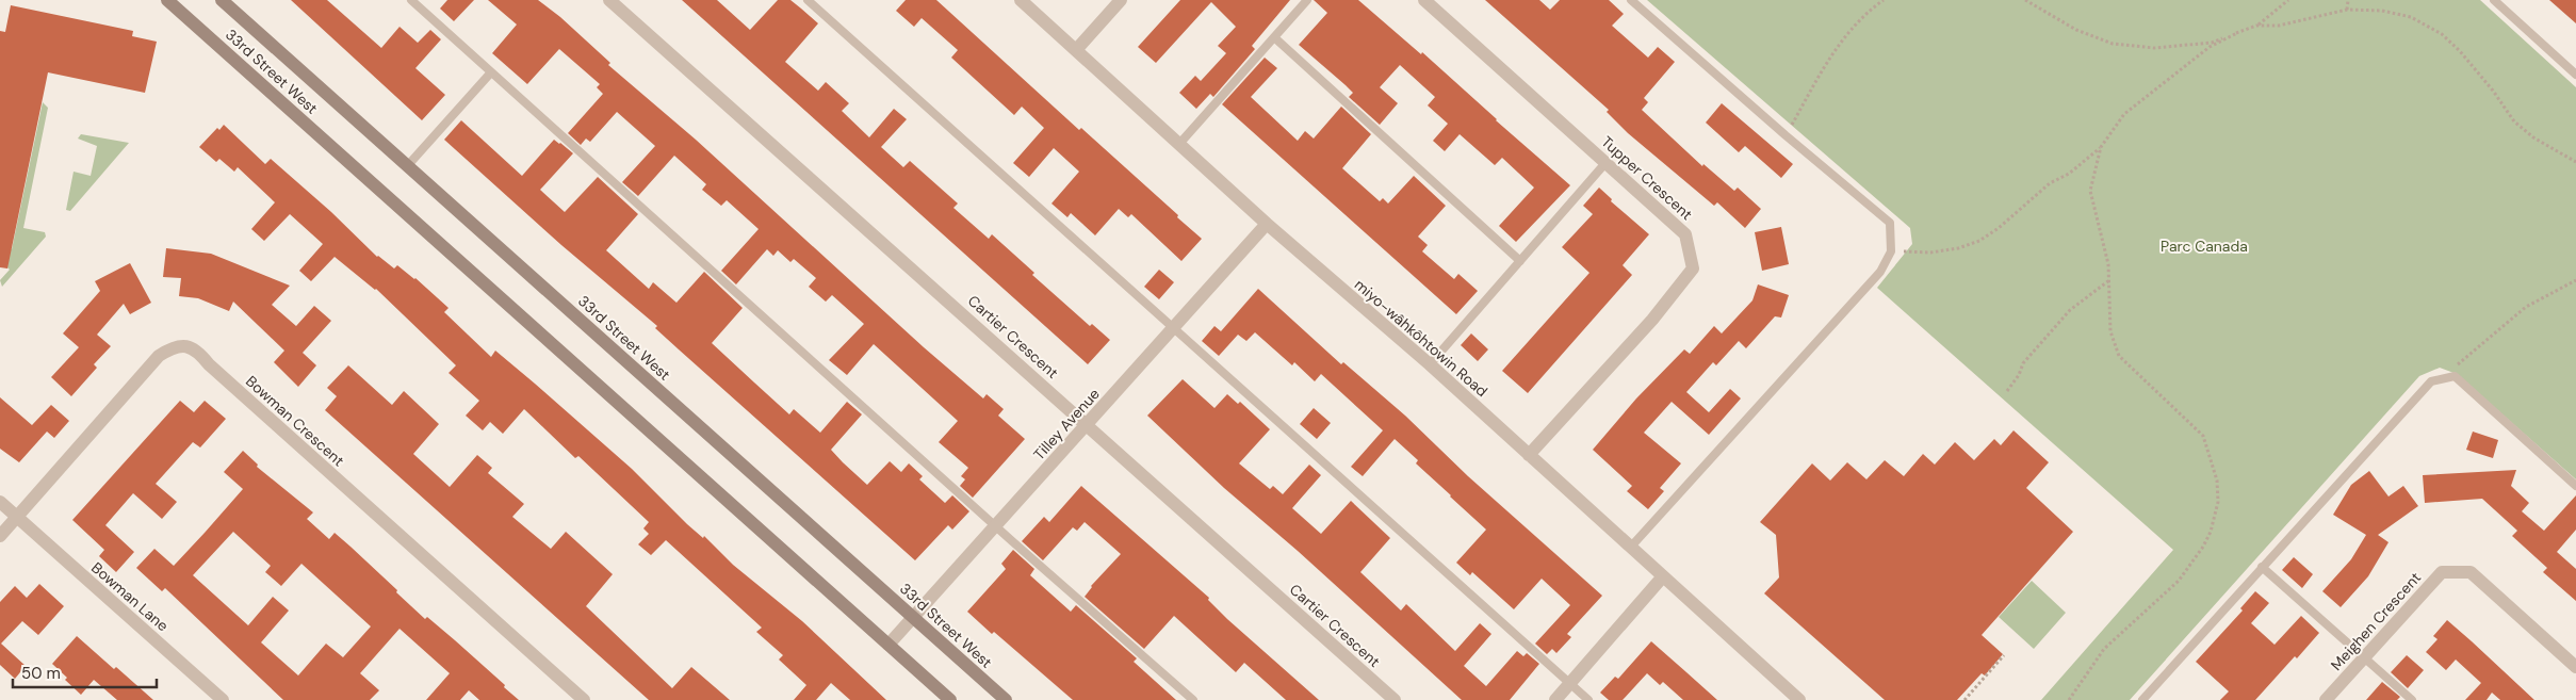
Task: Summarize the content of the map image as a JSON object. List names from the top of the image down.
{
  "streets": {
    "main road": ["33rd Street West"],
    "street": [
      "Tupper Crescent",
      "Cartier Crescent",
      "miyo-wâhkôhtowin Road",
      "Bowman Crescent",
      "Tilley Avenue",
      "Bowman Lane",
      "Meighen Crescent"
    ]
  },
  "crossings": [
    ["33rd Street West", "Tilley Avenue"],
    ["Tupper Crescent", "miyo-wâhkôhtowin Road"],
    ["Cartier Crescent", "Tilley Avenue"],
    ["miyo-wâhkôhtowin Road", "Tilley Avenue"],
    ["Bowman Crescent", "Bowman Lane"]
  ],
  "parks": ["Parc Canada"],
  "scale_bar": "50 m"
}
